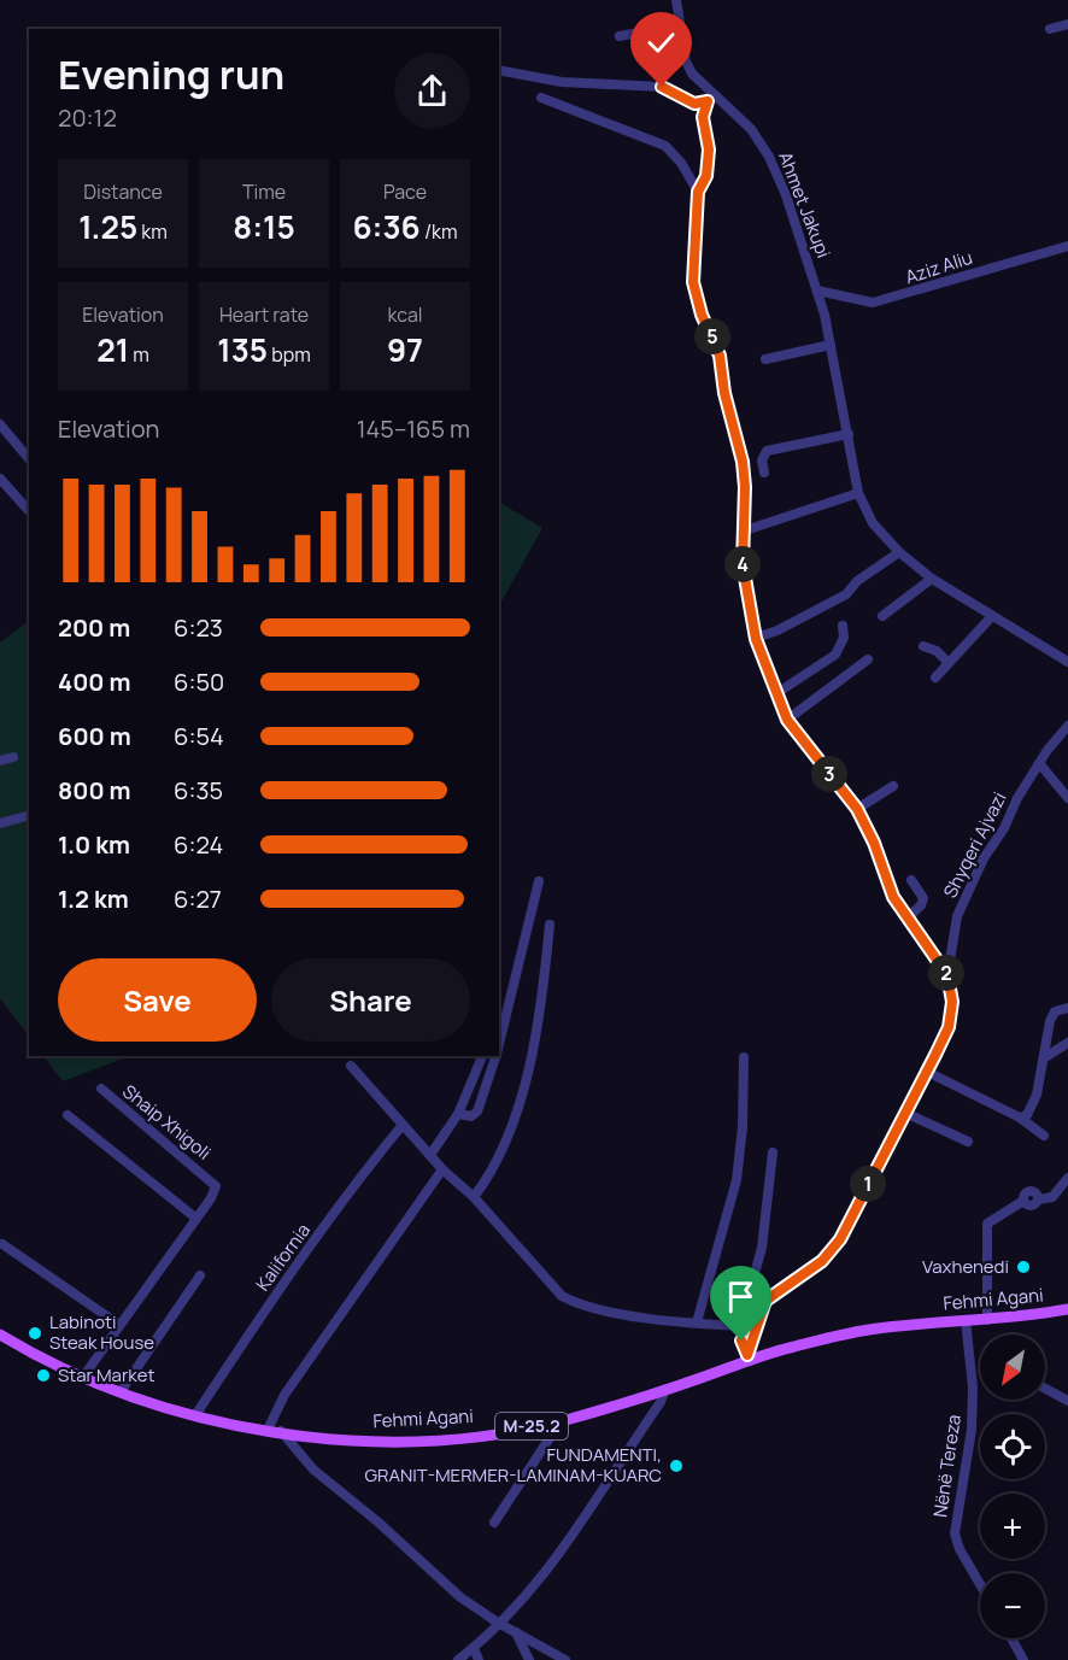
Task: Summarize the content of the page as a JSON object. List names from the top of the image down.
{
  "streets": {
    "main road": ["Fehmi Agani", "M-25.2"],
    "street": [
      "Ahmet Jakupi",
      "Aziz Aliu",
      "Shyqeri Ajvazi",
      "Shaip Xhigoli",
      "Kalifornia",
      "Nënë Tereza"
    ]
  },
  "crossings": [
    ["Ahmet Jakupi", "Aziz Aliu"],
    ["Shyqeri Ajvazi", "Fehmi Agani"],
    ["Shaip Xhigoli", "Fehmi Agani"],
    ["Kalifornia", "Fehmi Agani"],
    ["Fehmi Agani", "Nënë Tereza"]
  ],
  "places": [
    "Vaxhenedi",
    "Labinoti Steak House",
    "Star Market",
    "FUNDAMENTI, GRANIT-MERMER-LAMINAM-KUARC"
  ],
  "north": "bottom left",
  "page": {
    "heading": ["Evening run", "20:12"],
    "stats": [
      ["Distance", "1.25 km"],
      ["Time", "8:15"],
      ["Pace", "6:36 /km"],
      ["Elevation", "21 m"],
      ["Heart rate", "135 bpm"],
      ["kcal", "97"]
    ],
    "pins": [
      "5",
      "4",
      "3",
      "2",
      "1"
    ],
    "chart": ["Elevation", "145–165 m"],
    "list": [
      {
        "name": "200 m",
        "note": "6:23"
      },
      {
        "name": "400 m",
        "note": "6:50"
      },
      {
        "name": "600 m",
        "note": "6:54"
      },
      {
        "name": "800 m",
        "note": "6:35"
      },
      {
        "name": "1.0 km",
        "note": "6:24"
      },
      {
        "name": "1.2 km",
        "note": "6:27"
      }
    ],
    "buttons": ["Save", "Share"],
    "map_buttons": ["+", "−"]
  }
}
